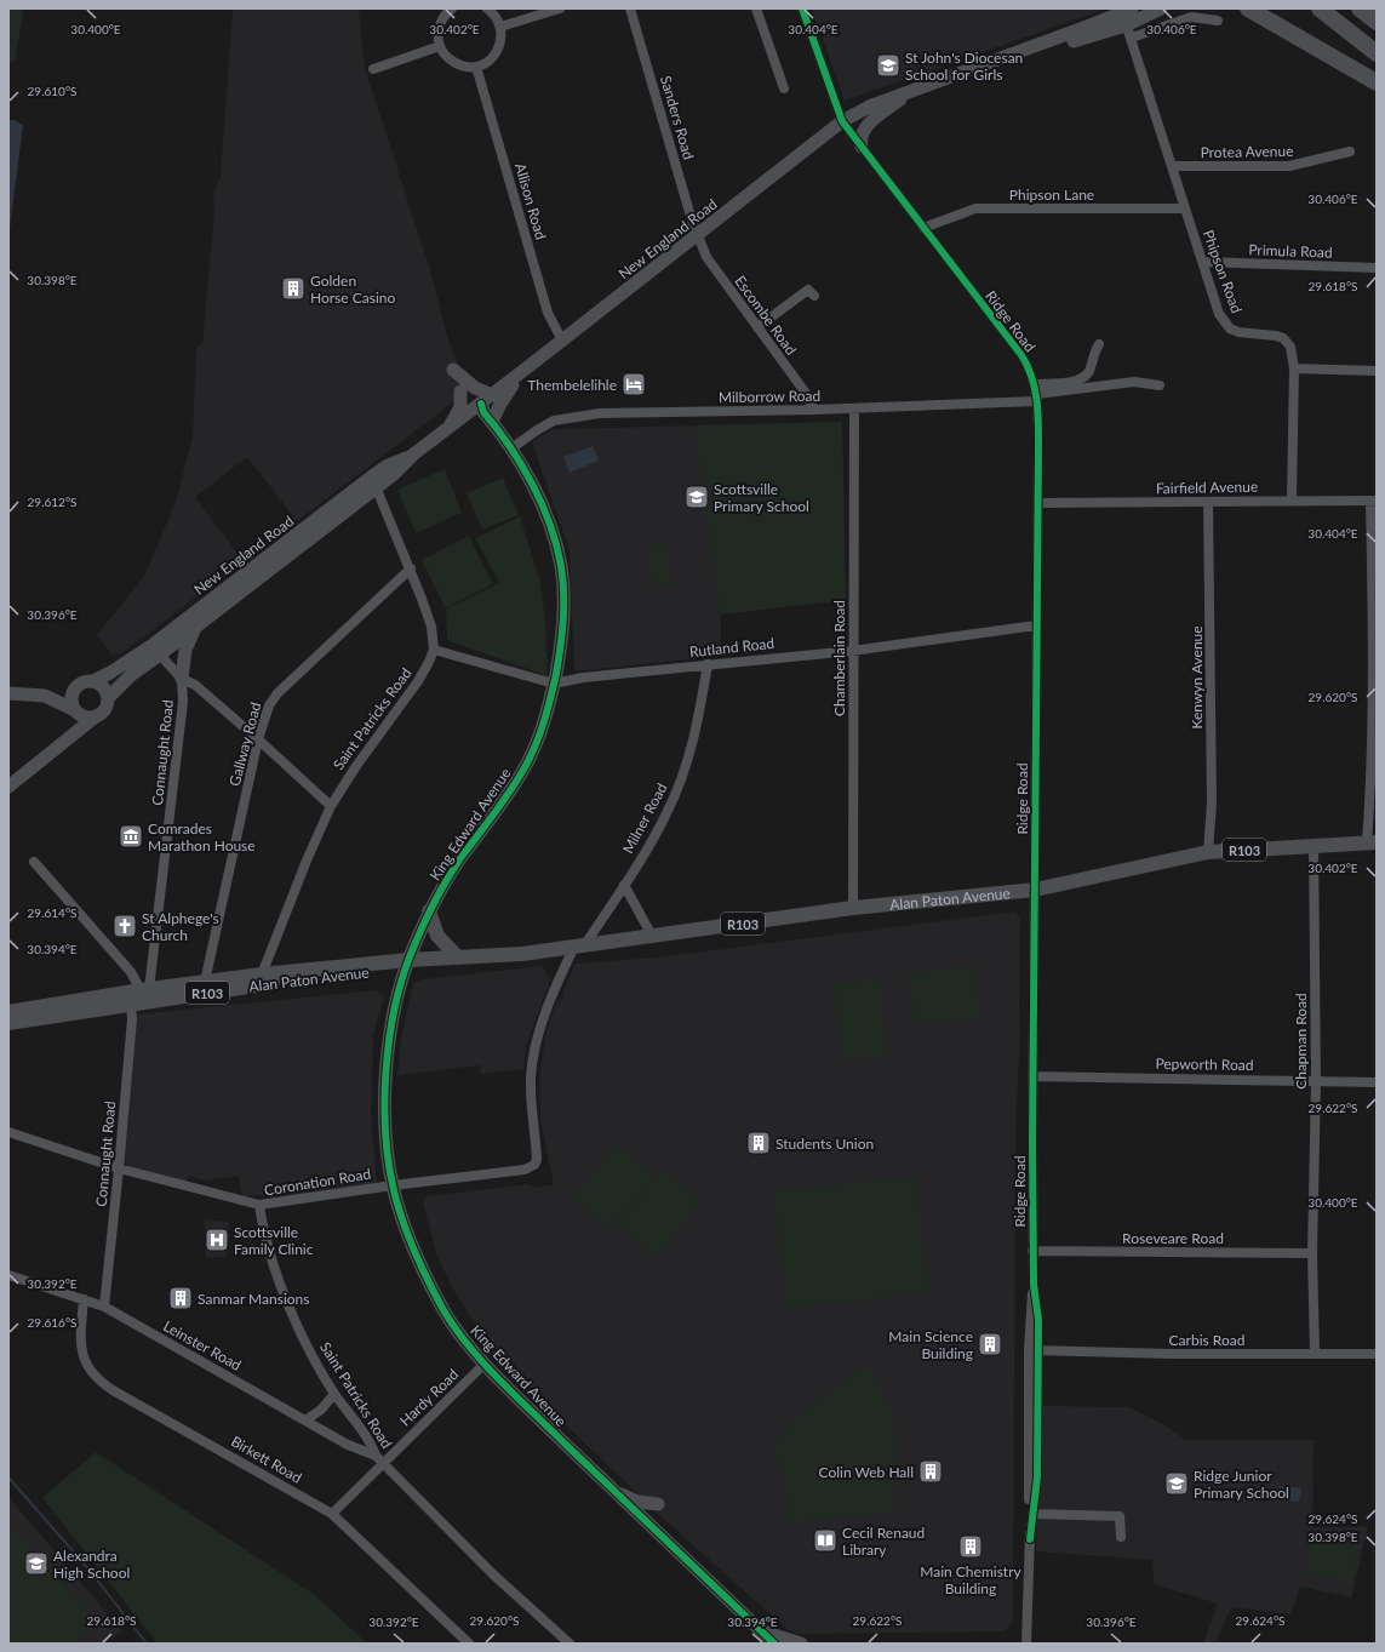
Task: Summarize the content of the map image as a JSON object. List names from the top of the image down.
{
  "streets": {
    "main road": ["R103", "Alan Paton Avenue"],
    "street": [
      "Sanders Road",
      "Protea Avenue",
      "Phipson Lane",
      "Allison Road",
      "New England Road",
      "Primula Road",
      "Phipson Road",
      "Escombe Road",
      "Ridge Road",
      "Milborrow Road",
      "Fairfield Avenue",
      "Rutland Road",
      "Chamberlain Road",
      "Kenwyn Avenue",
      "Saint Patricks Road",
      "Gallway Road",
      "Connaught Road",
      "Milner Road",
      "King Edward Avenue",
      "Chapman Road",
      "Pepworth Road",
      "Coronation Road",
      "Roseveare Road",
      "Carbis Road",
      "Leinster Road",
      "Hardy Road",
      "Birkett Road"
    ]
  },
  "crossings": [
    ["Sanders Road", "New England Road"],
    ["Sanders Road", "Escombe Road"],
    ["Protea Avenue", "Phipson Road"],
    ["Phipson Lane", "Phipson Road"],
    ["Phipson Lane", "Ridge Road"],
    ["Allison Road", "New England Road"],
    ["New England Road", "Phipson Road"],
    ["New England Road", "Escombe Road"],
    ["New England Road", "Ridge Road"],
    ["New England Road", "King Edward Avenue"],
    ["Primula Road", "Phipson Road"],
    ["Phipson Road", "Fairfield Avenue"],
    ["Escombe Road", "Milborrow Road"],
    ["Ridge Road", "Milborrow Road"],
    ["Ridge Road", "Fairfield Avenue"],
    ["Ridge Road", "Rutland Road"],
    ["Ridge Road", "Alan Paton Avenue"],
    ["Ridge Road", "Pepworth Road"],
    ["Ridge Road", "Roseveare Road"],
    ["Ridge Road", "Carbis Road"],
    ["Milborrow Road", "Chamberlain Road"],
    ["Milborrow Road", "King Edward Avenue"],
    ["Fairfield Avenue", "Kenwyn Avenue"],
    ["Rutland Road", "Chamberlain Road"],
    ["Rutland Road", "Saint Patricks Road"],
    ["Rutland Road", "Milner Road"],
    ["Rutland Road", "King Edward Avenue"],
    ["Chamberlain Road", "Alan Paton Avenue"],
    ["Kenwyn Avenue", "Alan Paton Avenue"],
    ["Saint Patricks Road", "Alan Paton Avenue"],
    ["Saint Patricks Road", "Coronation Road"],
    ["Saint Patricks Road", "Leinster Road"],
    ["Saint Patricks Road", "Hardy Road"],
    ["Gallway Road", "Alan Paton Avenue"],
    ["Connaught Road", "Alan Paton Avenue"],
    ["Connaught Road", "Coronation Road"],
    ["Connaught Road", "Leinster Road"],
    ["Milner Road", "Alan Paton Avenue"],
    ["Milner Road", "Coronation Road"],
    ["King Edward Avenue", "Alan Paton Avenue"],
    ["King Edward Avenue", "Coronation Road"],
    ["King Edward Avenue", "Hardy Road"],
    ["Alan Paton Avenue", "Chapman Road"],
    ["Chapman Road", "Pepworth Road"],
    ["Chapman Road", "Roseveare Road"],
    ["Chapman Road", "Carbis Road"],
    ["Leinster Road", "Hardy Road"],
    ["Leinster Road", "Birkett Road"],
    ["Hardy Road", "Birkett Road"]
  ],
  "places": {
    "school or university": [
      "St John's Diocesan School for Girls",
      "Scottsville Primary School",
      "Ridge Junior Primary School",
      "Alexandra High School"
    ],
    "building": [
      "Golden Horse Casino",
      "Students Union",
      "Sanmar Mansions",
      "Main Science Building",
      "Colin Web Hall",
      "Main Chemistry Building"
    ],
    "hotel": ["Thembelelihle"],
    "museum": ["Comrades Marathon House"],
    "church": ["St Alphege's Church"],
    "hospital": ["Scottsville Family Clinic"],
    "library": ["Cecil Renaud Library"]
  },
  "coordinates": [
    "30.400°E",
    "30.402°E",
    "30.404°E",
    "30.406°E",
    "29.610°S",
    "30.398°E",
    "29.618°S",
    "29.612°S",
    "30.396°E",
    "29.620°S",
    "29.614°S",
    "30.394°E",
    "29.622°S",
    "30.392°E",
    "29.616°S",
    "29.624°S"
  ]
}
